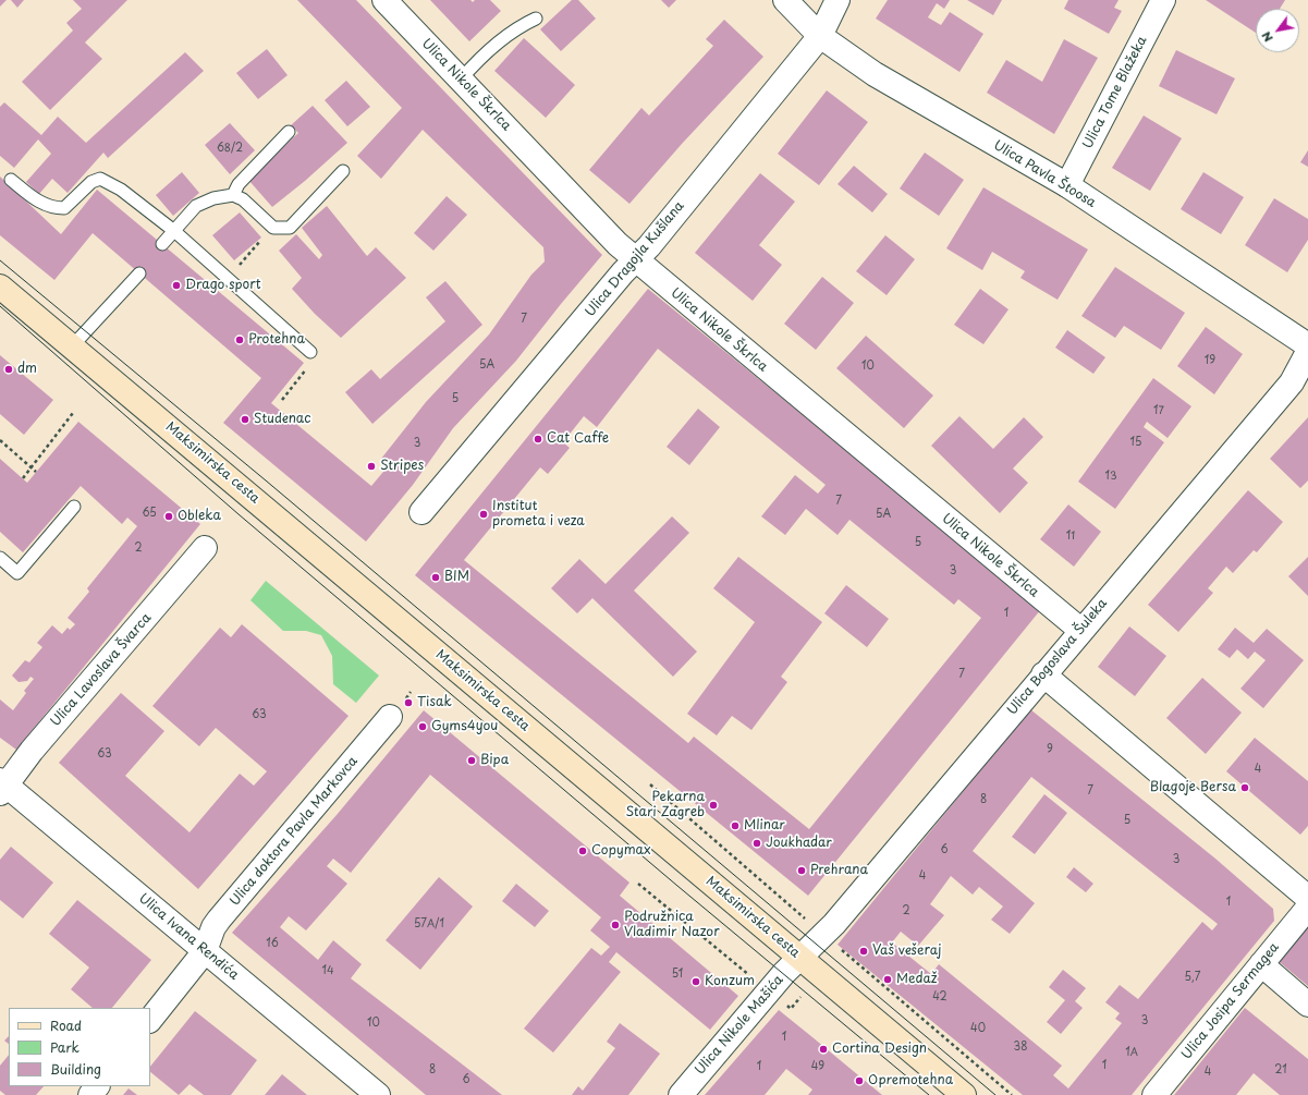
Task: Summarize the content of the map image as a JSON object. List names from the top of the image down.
{
  "streets": {
    "main road": ["Maksimirska cesta"],
    "street": [
      "Ulica Nikole Škrlca",
      "Ulica Tome Blažeka",
      "Ulica Pavla Štoosa",
      "Ulica Dragojla Kušlana",
      "Ulica Bogoslava Šuleka",
      "Ulica Lavoslava Švarca",
      "Ulica doktora Pavla Markovca",
      "Ulica Ivana Rendića",
      "Ulica Josipa Sermagea",
      "Ulica Nikole Mašića"
    ]
  },
  "crossings": [
    ["Ulica Nikole Škrlca", "Ulica Dragojla Kušlana"],
    ["Ulica Nikole Škrlca", "Ulica Bogoslava Šuleka"],
    ["Ulica Tome Blažeka", "Ulica Pavla Štoosa"],
    ["Ulica Pavla Štoosa", "Ulica Dragojla Kušlana"],
    ["Maksimirska cesta", "Ulica Bogoslava Šuleka"],
    ["Maksimirska cesta", "Ulica Nikole Mašića"],
    ["Ulica Bogoslava Šuleka", "Ulica Nikole Mašića"],
    ["Ulica Lavoslava Švarca", "Ulica Ivana Rendića"],
    ["Ulica doktora Pavla Markovca", "Ulica Ivana Rendića"]
  ],
  "places": [
    "Drago sport",
    "Protehna",
    "dm",
    "Studenac",
    "Cat Caffe",
    "Stripes",
    "Institut prometa i veza",
    "Obleka",
    "BIM",
    "Tisak",
    "Gyms4you",
    "Bipa",
    "Blagoje Bersa",
    "Pekarna Stari Zagreb",
    "Mlinar",
    "Joukhadar",
    "Copymax",
    "Prehrana",
    "Podružnica Vladimir Nazor",
    "Vaš vešeraj",
    "Medaž",
    "Konzum",
    "Cortina Design",
    "Opremotehna"
  ],
  "house_numbers": [
    "68/2",
    "7",
    "19",
    "5A",
    "10",
    "5",
    "17",
    "15",
    "3",
    "13",
    "7",
    "65",
    "5A",
    "11",
    "5",
    "2",
    "3",
    "1",
    "7",
    "63",
    "9",
    "63",
    "4",
    "7",
    "8",
    "5",
    "6",
    "3",
    "4",
    "1",
    "2",
    "57A/1",
    "16",
    "14",
    "51",
    "5,7",
    "42",
    "3",
    "10",
    "40",
    "1",
    "38",
    "1A",
    "1",
    "1",
    "49",
    "8",
    "21",
    "4",
    "6"
  ],
  "legend": ["Road", "Park", "Building"],
  "north": "bottom left"
}
